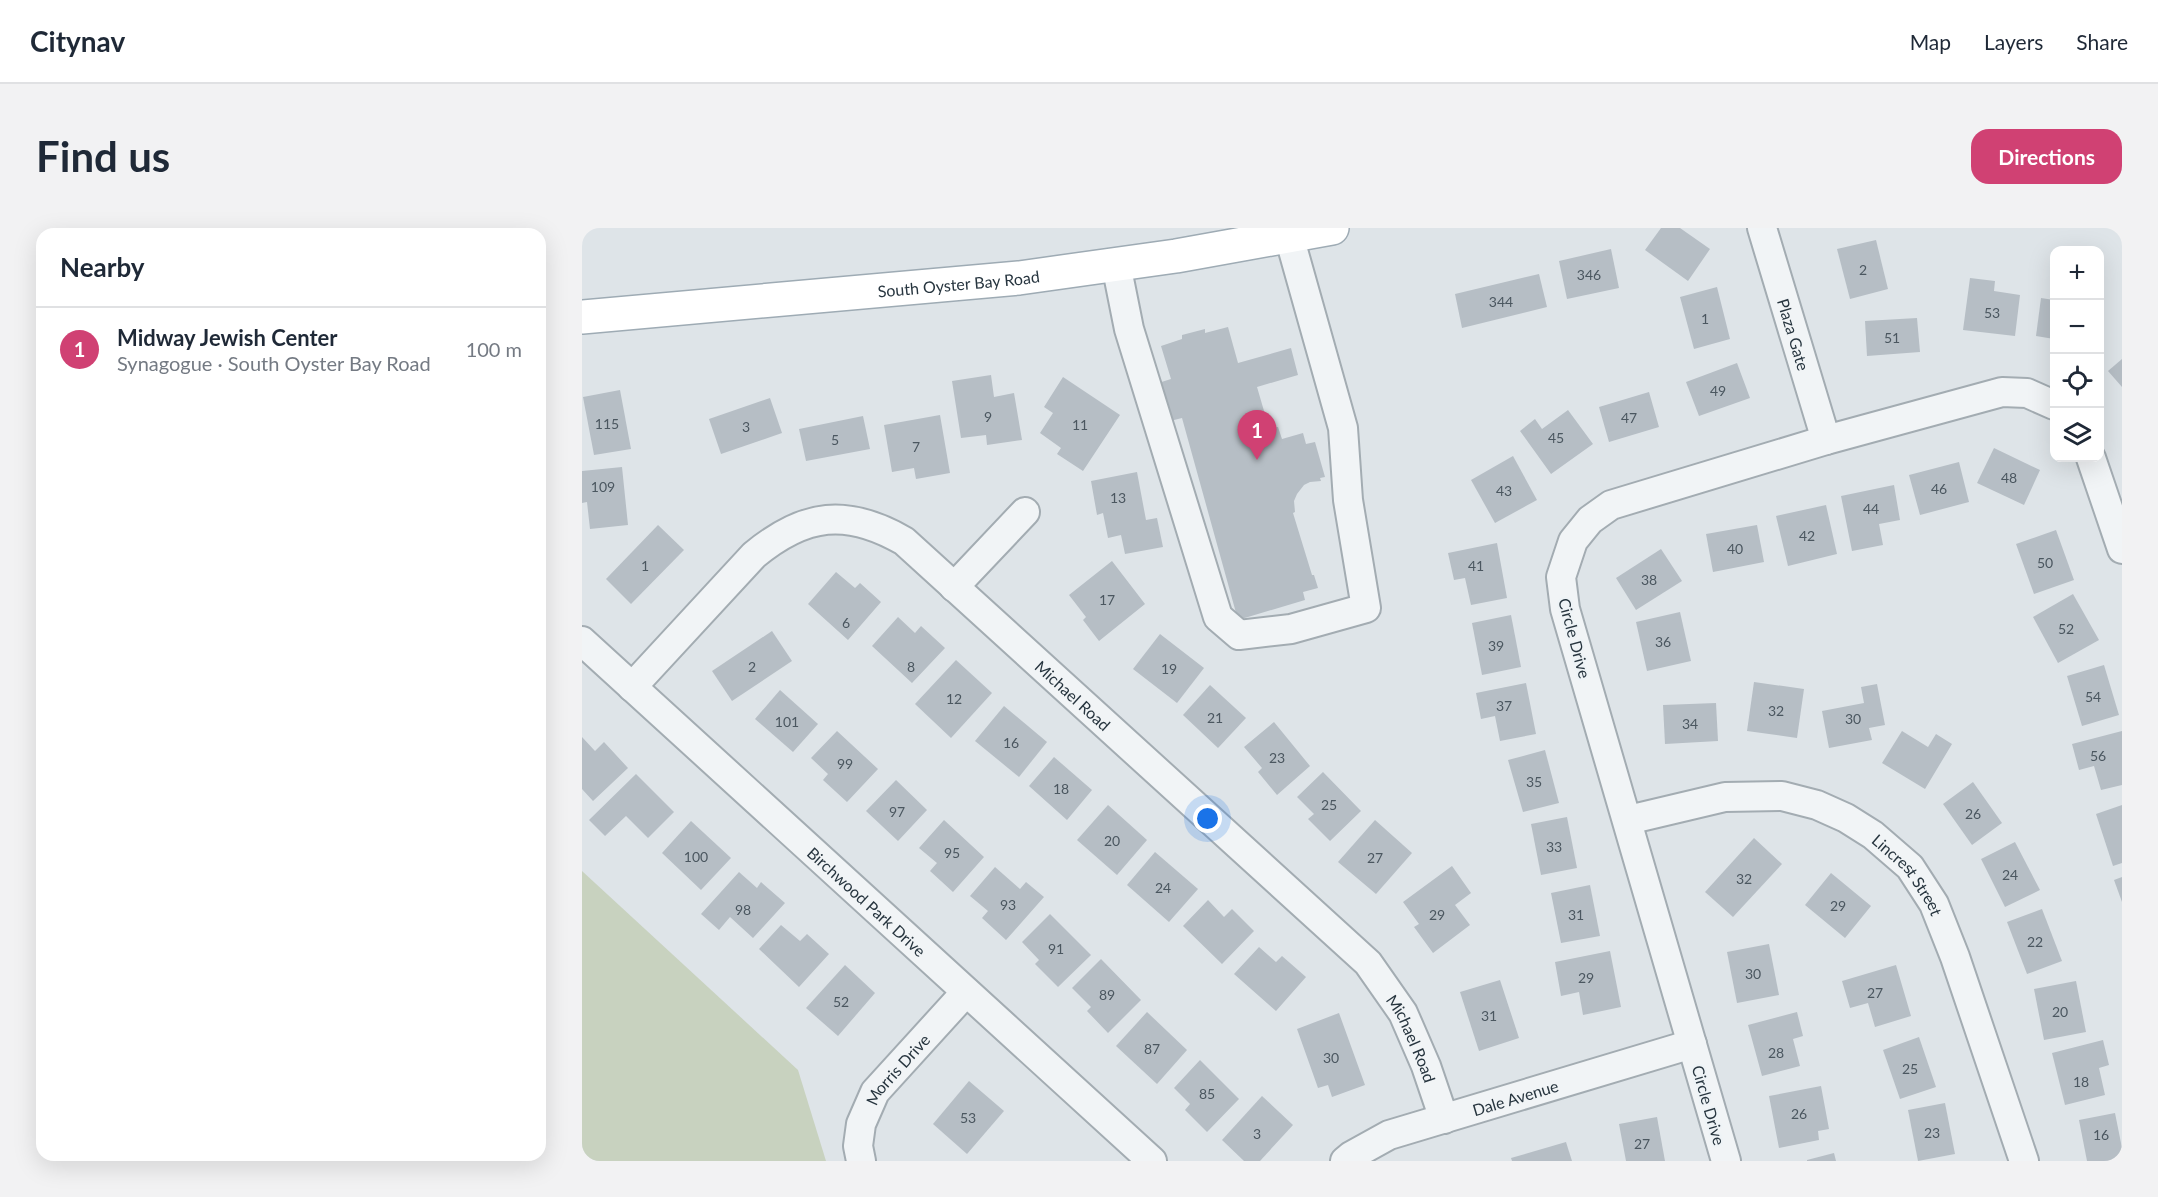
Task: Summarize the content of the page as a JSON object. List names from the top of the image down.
{
  "streets": {
    "main road": ["South Oyster Bay Road"],
    "street": [
      "Plaza Gate",
      "Circle Drive",
      "Michael Road",
      "Lincrest Street",
      "Birchwood Park Drive",
      "Morris Drive",
      "Dale Avenue"
    ]
  },
  "crossings": [
    ["Plaza Gate", "Circle Drive"],
    ["Circle Drive", "Lincrest Street"],
    ["Circle Drive", "Dale Avenue"],
    ["Michael Road", "Birchwood Park Drive"],
    ["Michael Road", "Dale Avenue"],
    ["Birchwood Park Drive", "Morris Drive"]
  ],
  "house_numbers": [
    "2",
    "346",
    "344",
    "53",
    "1",
    "51",
    "49",
    "9",
    "47",
    "115",
    "11",
    "3",
    "45",
    "5",
    "7",
    "48",
    "109",
    "46",
    "43",
    "13",
    "44",
    "42",
    "40",
    "50",
    "1",
    "41",
    "38",
    "17",
    "6",
    "52",
    "36",
    "39",
    "2",
    "8",
    "19",
    "54",
    "12",
    "37",
    "32",
    "21",
    "30",
    "101",
    "34",
    "16",
    "56",
    "23",
    "99",
    "35",
    "18",
    "25",
    "97",
    "26",
    "20",
    "33",
    "95",
    "100",
    "27",
    "24",
    "32",
    "24",
    "93",
    "29",
    "98",
    "29",
    "31",
    "22",
    "91",
    "30",
    "29",
    "27",
    "89",
    "52",
    "20",
    "31",
    "87",
    "28",
    "30",
    "25",
    "18",
    "85",
    "26",
    "53",
    "23",
    "3",
    "16",
    "27"
  ],
  "page": {
    "header": "Citynav",
    "nav": ["Map", "Layers", "Share"],
    "buttons": "Directions",
    "title": "Find us",
    "heading": "Nearby",
    "map_buttons": ["+", "−"],
    "list": [
      {
        "mark": "1",
        "name": "Midway Jewish Center",
        "note": "Synagogue · South Oyster Bay Road",
        "value": "100 m"
      }
    ],
    "pins": "1"
  }
}
